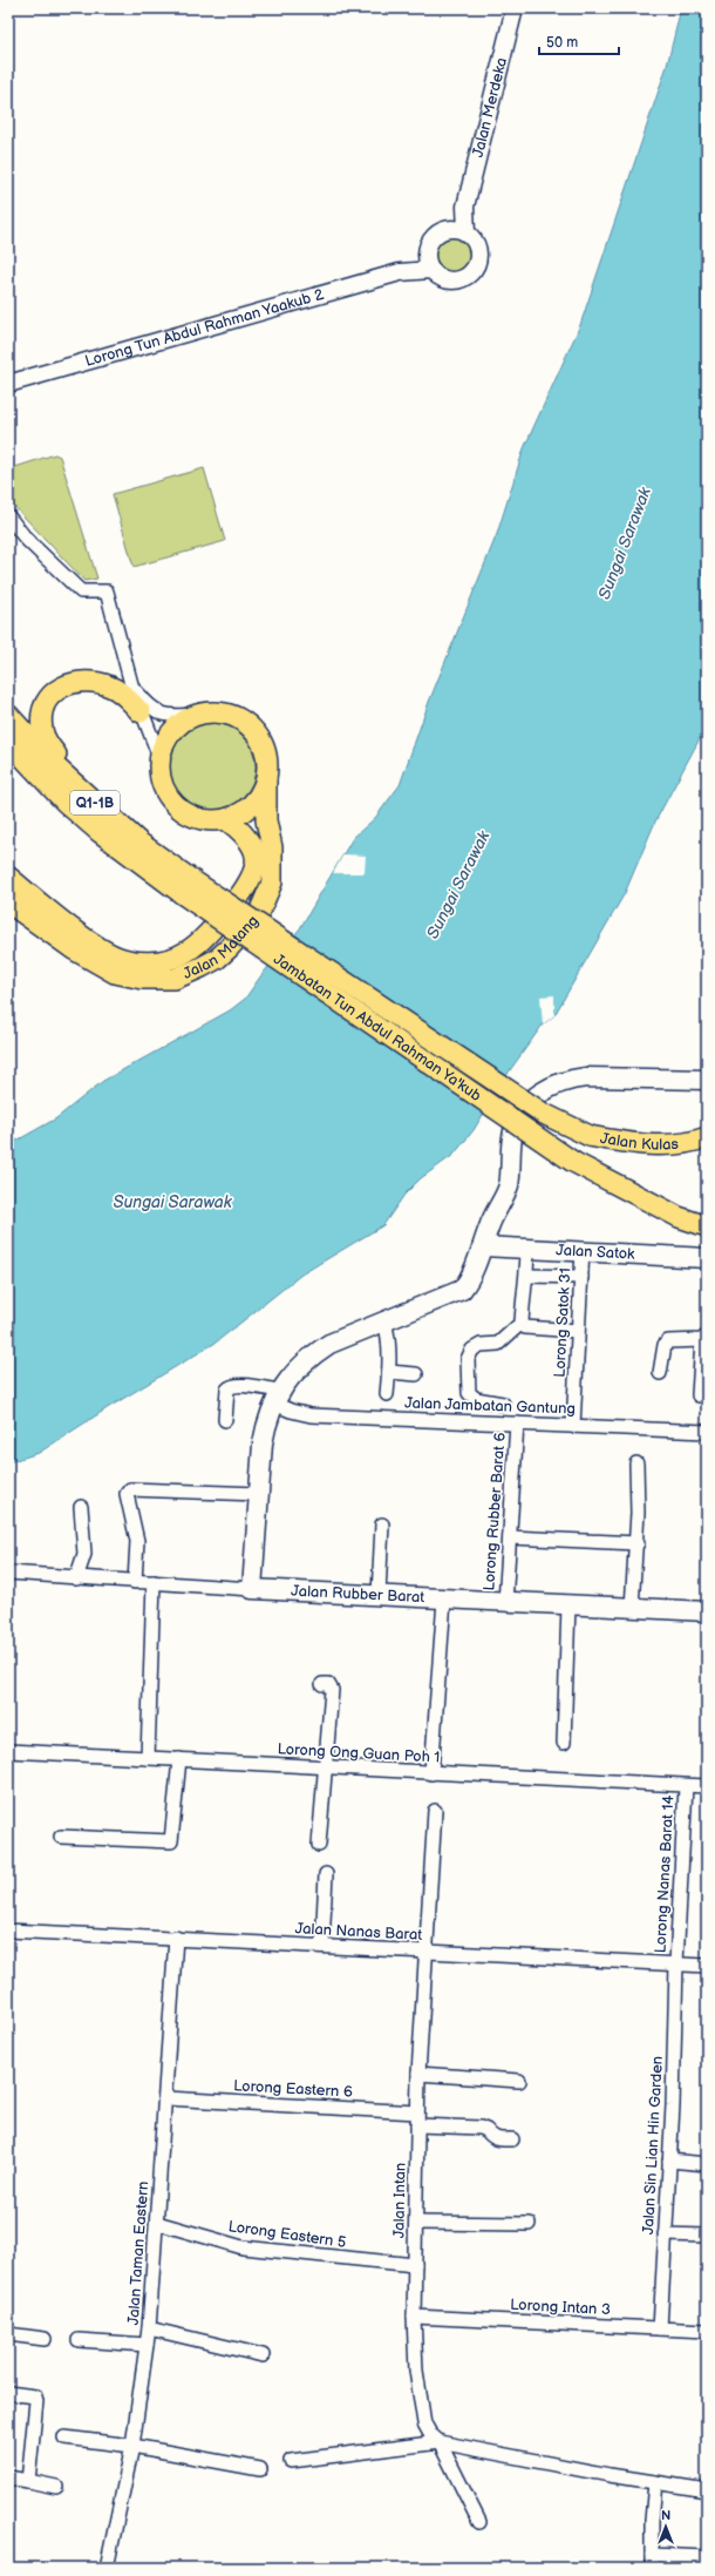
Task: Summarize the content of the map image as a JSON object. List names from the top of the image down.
{
  "streets": {
    "main road": [
      "Q1-1B",
      "Jalan Matang",
      "Jambatan Tun Abdul Rahman Ya'kub",
      "Jalan Kulas",
      "Jalan Satok",
      "Jalan Rubber Barat"
    ],
    "street": [
      "Jalan Merdeka",
      "Lorong Tun Abdul Rahman Yaakub 2",
      "Lorong Satok 31",
      "Jalan Jambatan Gantung",
      "Lorong Rubber Barat 6",
      "Lorong Ong Guan Poh 1",
      "Lorong Nanas Barat 14",
      "Jalan Nanas Barat",
      "Lorong Eastern 6",
      "Jalan Sin Lian Hin Garden",
      "Jalan Intan",
      "Lorong Eastern 5",
      "Jalan Taman Eastern",
      "Lorong Intan 3"
    ]
  },
  "crossings": [
    ["Q1-1B", "Jambatan Tun Abdul Rahman Ya'kub"],
    ["Jambatan Tun Abdul Rahman Ya'kub", "Jalan Kulas"],
    ["Jalan Satok", "Lorong Satok 31"],
    ["Lorong Satok 31", "Jalan Jambatan Gantung"],
    ["Jalan Jambatan Gantung", "Lorong Rubber Barat 6"],
    ["Lorong Rubber Barat 6", "Jalan Rubber Barat"],
    ["Lorong Ong Guan Poh 1", "Lorong Nanas Barat 14"],
    ["Lorong Nanas Barat 14", "Jalan Nanas Barat"],
    ["Lorong Nanas Barat 14", "Jalan Sin Lian Hin Garden"],
    ["Jalan Nanas Barat", "Jalan Sin Lian Hin Garden"],
    ["Jalan Nanas Barat", "Jalan Intan"],
    ["Jalan Nanas Barat", "Jalan Taman Eastern"],
    ["Lorong Eastern 6", "Jalan Intan"],
    ["Lorong Eastern 6", "Jalan Taman Eastern"],
    ["Jalan Sin Lian Hin Garden", "Lorong Intan 3"],
    ["Jalan Intan", "Lorong Eastern 5"],
    ["Jalan Intan", "Lorong Intan 3"],
    ["Lorong Eastern 5", "Jalan Taman Eastern"]
  ],
  "water": ["Sungai Sarawak"],
  "scale_bar": "50 m",
  "north": "top"
}
